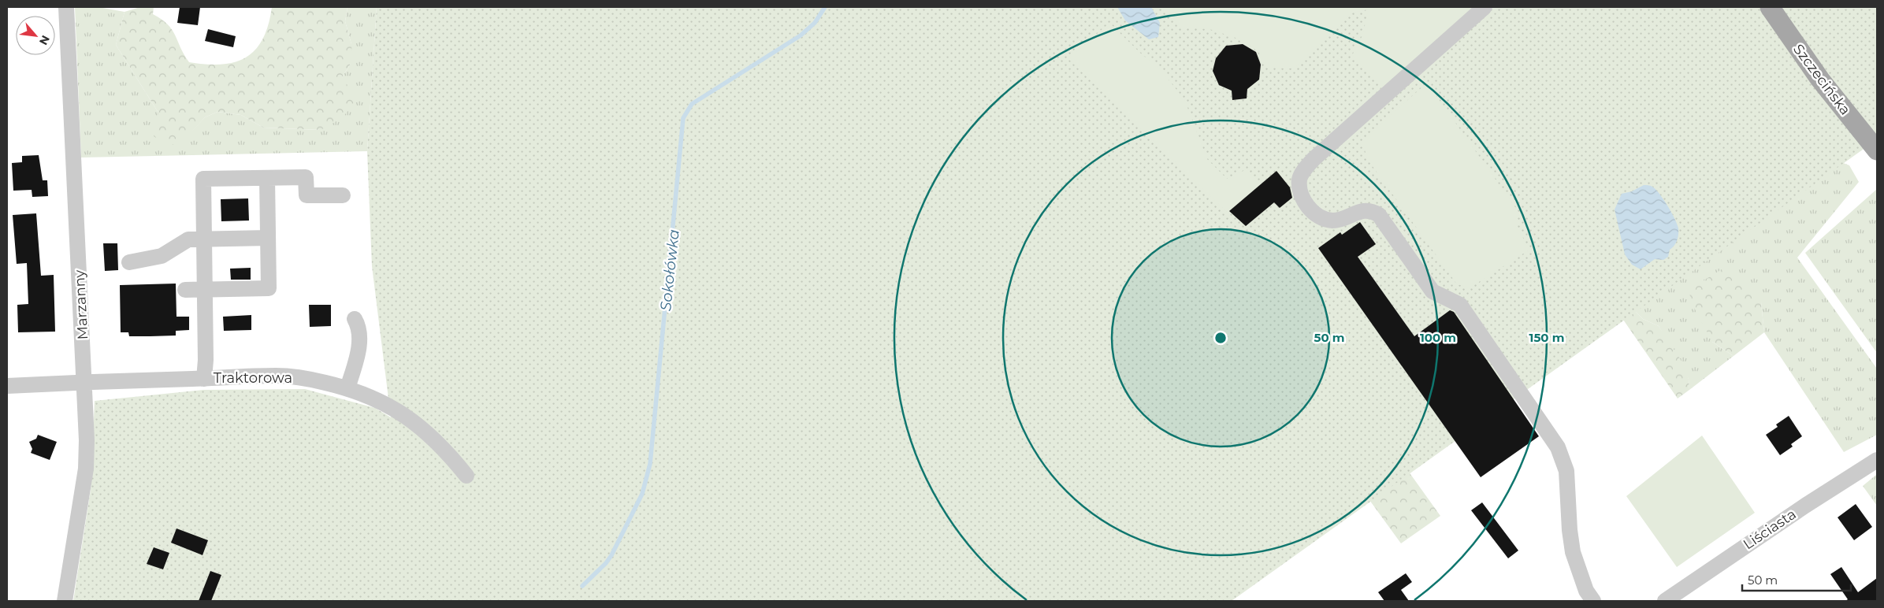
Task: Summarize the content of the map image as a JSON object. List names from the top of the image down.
{
  "streets": {
    "main road": ["Szczecińska"],
    "street": ["Marzanny", "Traktorowa", "Liściasta"]
  },
  "crossings": [
    ["Marzanny", "Traktorowa"]
  ],
  "water": ["Sokołówka"],
  "scale_bar": "50 m",
  "north": "bottom right",
  "rings": ["50 m", "100 m", "150 m"]
}
